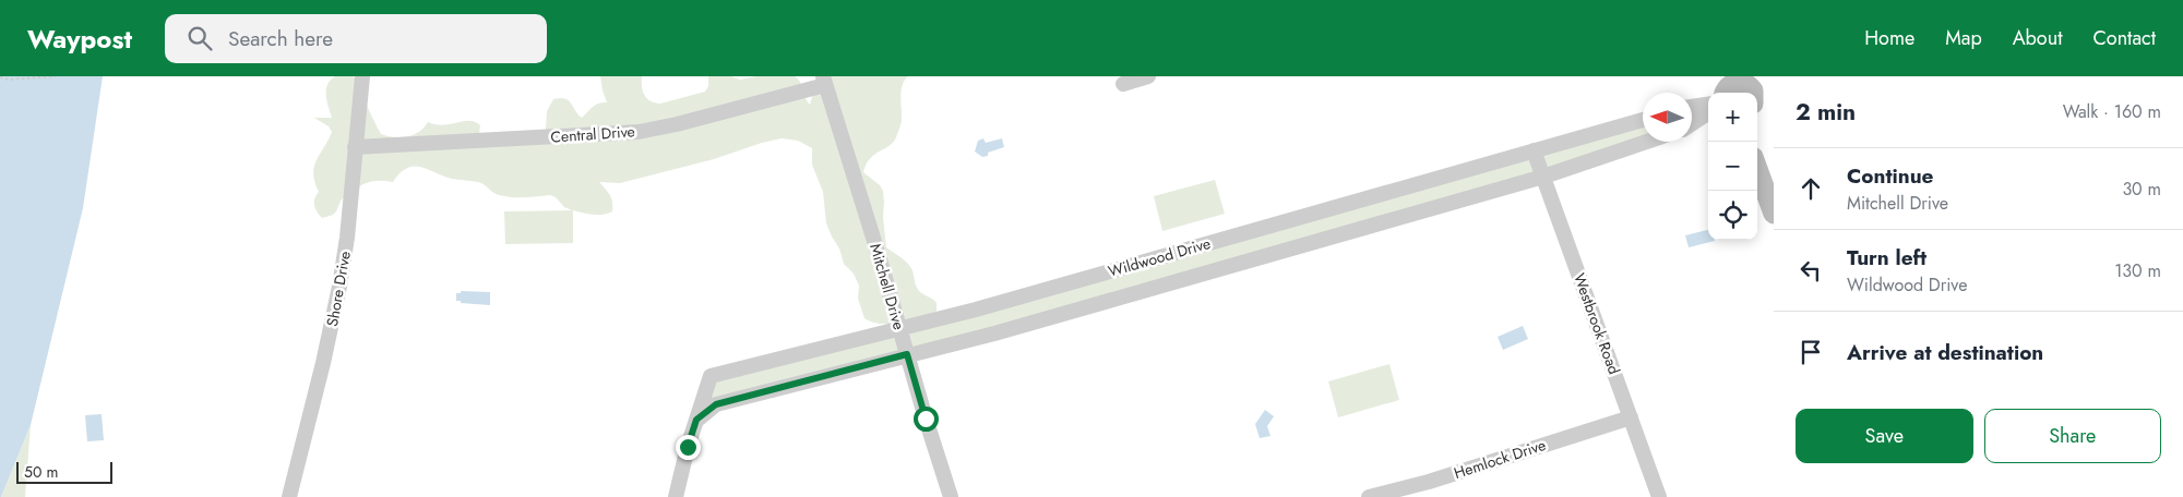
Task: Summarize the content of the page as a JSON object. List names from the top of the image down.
{
  "streets": {
    "street": [
      "Central Drive",
      "Wildwood Drive",
      "Mitchell Drive",
      "Shore Drive",
      "Westbrook Road",
      "Hemlock Drive"
    ]
  },
  "crossings": [
    ["Central Drive", "Mitchell Drive"],
    ["Central Drive", "Shore Drive"],
    ["Wildwood Drive", "Mitchell Drive"],
    ["Wildwood Drive", "Westbrook Road"],
    ["Westbrook Road", "Hemlock Drive"]
  ],
  "scale_bar": "50 m",
  "north": "left",
  "page": {
    "header": "Waypost",
    "search": "Search here",
    "nav": [
      "Home",
      "Map",
      "About",
      "Contact"
    ],
    "heading": ["2 min", "Walk · 160 m"],
    "map_buttons": ["+", "−"],
    "list": [
      ["Continue", "Mitchell Drive", "30 m"],
      ["Turn left", "Wildwood Drive", "130 m"],
      "Arrive at destination"
    ],
    "buttons": ["Save", "Share"],
    "scale": "50 m"
  }
}
